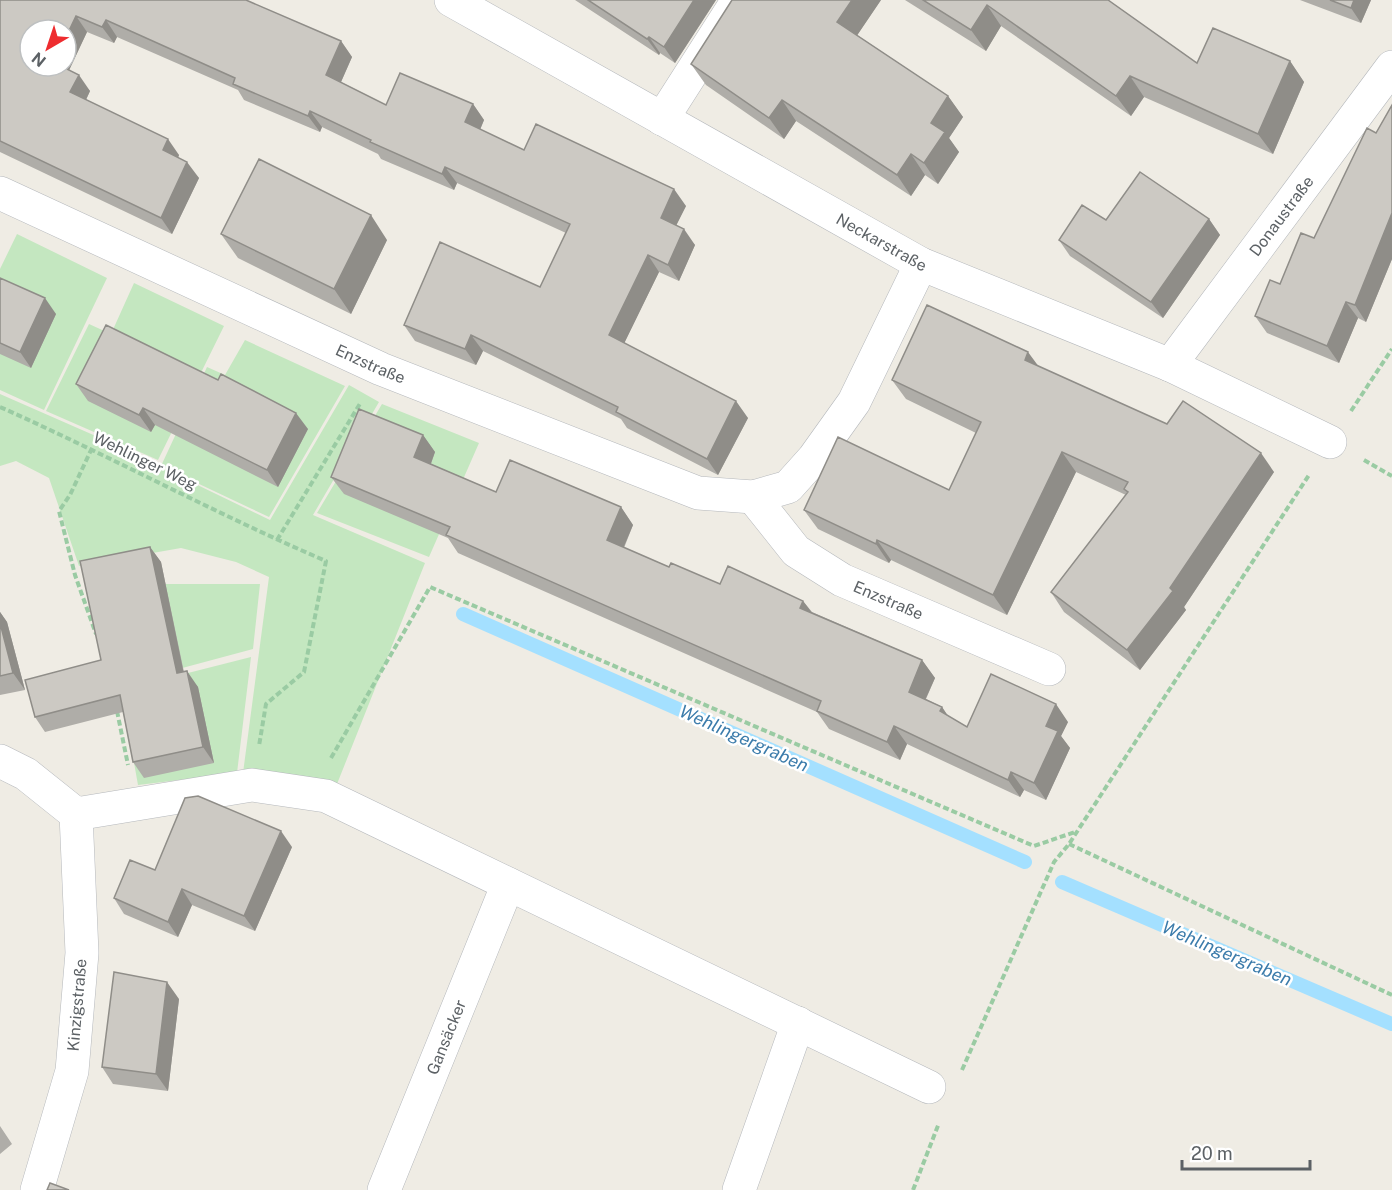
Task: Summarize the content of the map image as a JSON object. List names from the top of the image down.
{
  "streets": {
    "street": [
      "Donaustraße",
      "Neckarstraße",
      "Enzstraße",
      "Kinzigstraße",
      "Gansäcker"
    ],
    "path": ["Wehlinger Weg"]
  },
  "crossings": [
    ["Donaustraße", "Neckarstraße"],
    ["Neckarstraße", "Enzstraße"]
  ],
  "water": ["Wehlingergraben"],
  "scale_bar": "20 m",
  "north": "bottom left"
}
